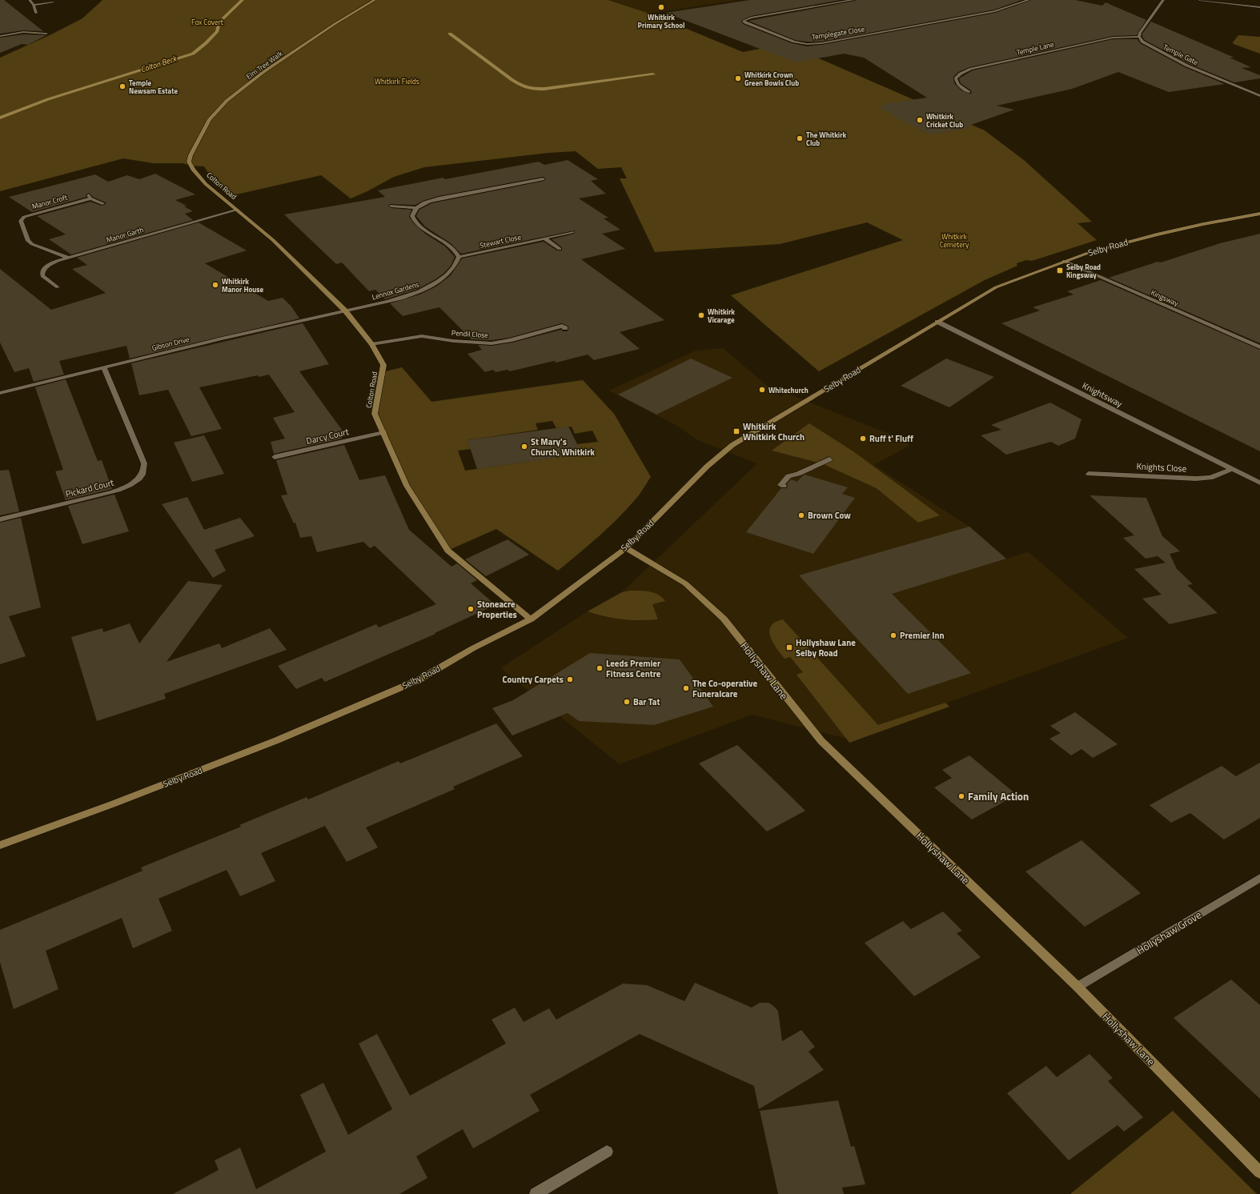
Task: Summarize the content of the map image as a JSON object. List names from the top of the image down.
{
  "streets": {
    "street": [
      "Templegate Close",
      "Temple Lane",
      "Temple Gate",
      "Elm Tree Walk",
      "Colton Road",
      "Manor Croft",
      "Manor Garth",
      "Stewart Close",
      "Selby Road",
      "Lennox Gardens",
      "Kingsway",
      "Pendil Close",
      "Gibson Drive",
      "Knightsway",
      "Darcy Court",
      "Knights Close",
      "Pickard Court",
      "Hollyshaw Lane",
      "Hollyshaw Grove"
    ]
  },
  "crossings": [
    ["Temple Lane", "Temple Gate"],
    ["Elm Tree Walk", "Colton Road"],
    ["Colton Road", "Manor Garth"],
    ["Colton Road", "Selby Road"],
    ["Colton Road", "Lennox Gardens"],
    ["Colton Road", "Pendil Close"],
    ["Colton Road", "Gibson Drive"],
    ["Colton Road", "Darcy Court"],
    ["Manor Croft", "Manor Garth"],
    ["Stewart Close", "Lennox Gardens"],
    ["Selby Road", "Kingsway"],
    ["Selby Road", "Knightsway"],
    ["Selby Road", "Hollyshaw Lane"],
    ["Lennox Gardens", "Gibson Drive"],
    ["Gibson Drive", "Pickard Court"],
    ["Knightsway", "Knights Close"],
    ["Hollyshaw Lane", "Hollyshaw Grove"]
  ],
  "water": ["Colton Beck"],
  "parks": ["Fox Covert", "Whitkirk Fields", "Whitkirk Cemetery"],
  "places": {
    "other": [
      "Whitkirk Primary School",
      "Whitkirk Crown Green Bowls Club",
      "Temple Newsam Estate",
      "Whitkirk Cricket Club",
      "The Whitkirk Club",
      "Whitkirk Manor House",
      "Whitkirk Vicarage",
      "Whitechurch",
      "Ruff t' Fluff",
      "St Mary's Church, Whitkirk",
      "Brown Cow",
      "Stoneacre Properties",
      "Premier Inn",
      "Leeds Premier Fitness Centre",
      "Country Carpets",
      "The Co-operative Funeralcare",
      "Bar Tat",
      "Family Action"
    ],
    "transit": ["Selby Road Kingsway", "Whitkirk Whitkirk Church", "Hollyshaw Lane Selby Road"]
  }
}
